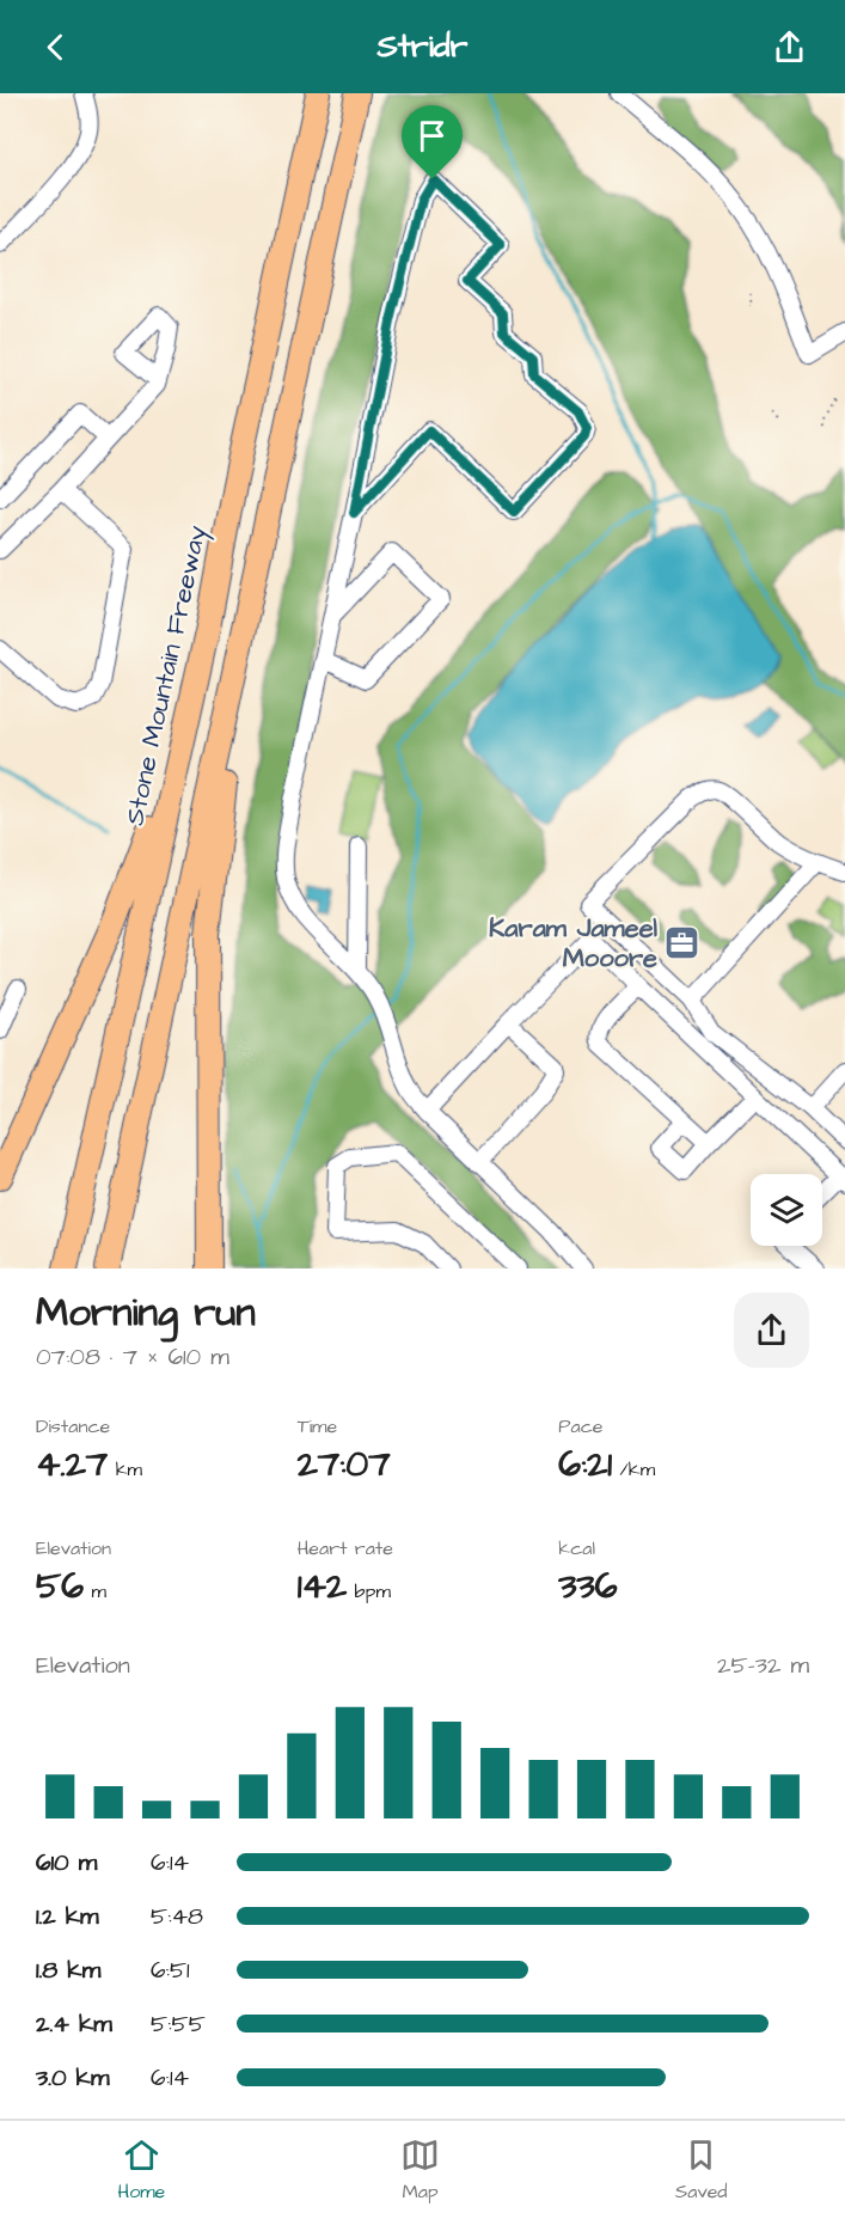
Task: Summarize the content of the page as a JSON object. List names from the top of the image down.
{
  "streets": {
    "highway": ["Stone Mountain Freeway"]
  },
  "places": {
    "office": ["Karam Jameel Mooore"]
  },
  "page": {
    "header": "Stridr",
    "heading": ["Morning run", "07:08 · 7 × 610 m"],
    "stats": [
      ["Distance", "4.27 km"],
      ["Time", "27:07"],
      ["Pace", "6:21 /km"],
      ["Elevation", "56 m"],
      ["Heart rate", "142 bpm"],
      ["kcal", "336"]
    ],
    "chart": ["Elevation", "25–32 m"],
    "list": [
      {
        "name": "610 m",
        "note": "6:14"
      },
      {
        "name": "1.2 km",
        "note": "5:48"
      },
      {
        "name": "1.8 km",
        "note": "6:51"
      },
      {
        "name": "2.4 km",
        "note": "5:55"
      },
      {
        "name": "3.0 km",
        "note": "6:14"
      }
    ],
    "tabs": ["Home", "Map", "Saved"]
  }
}
